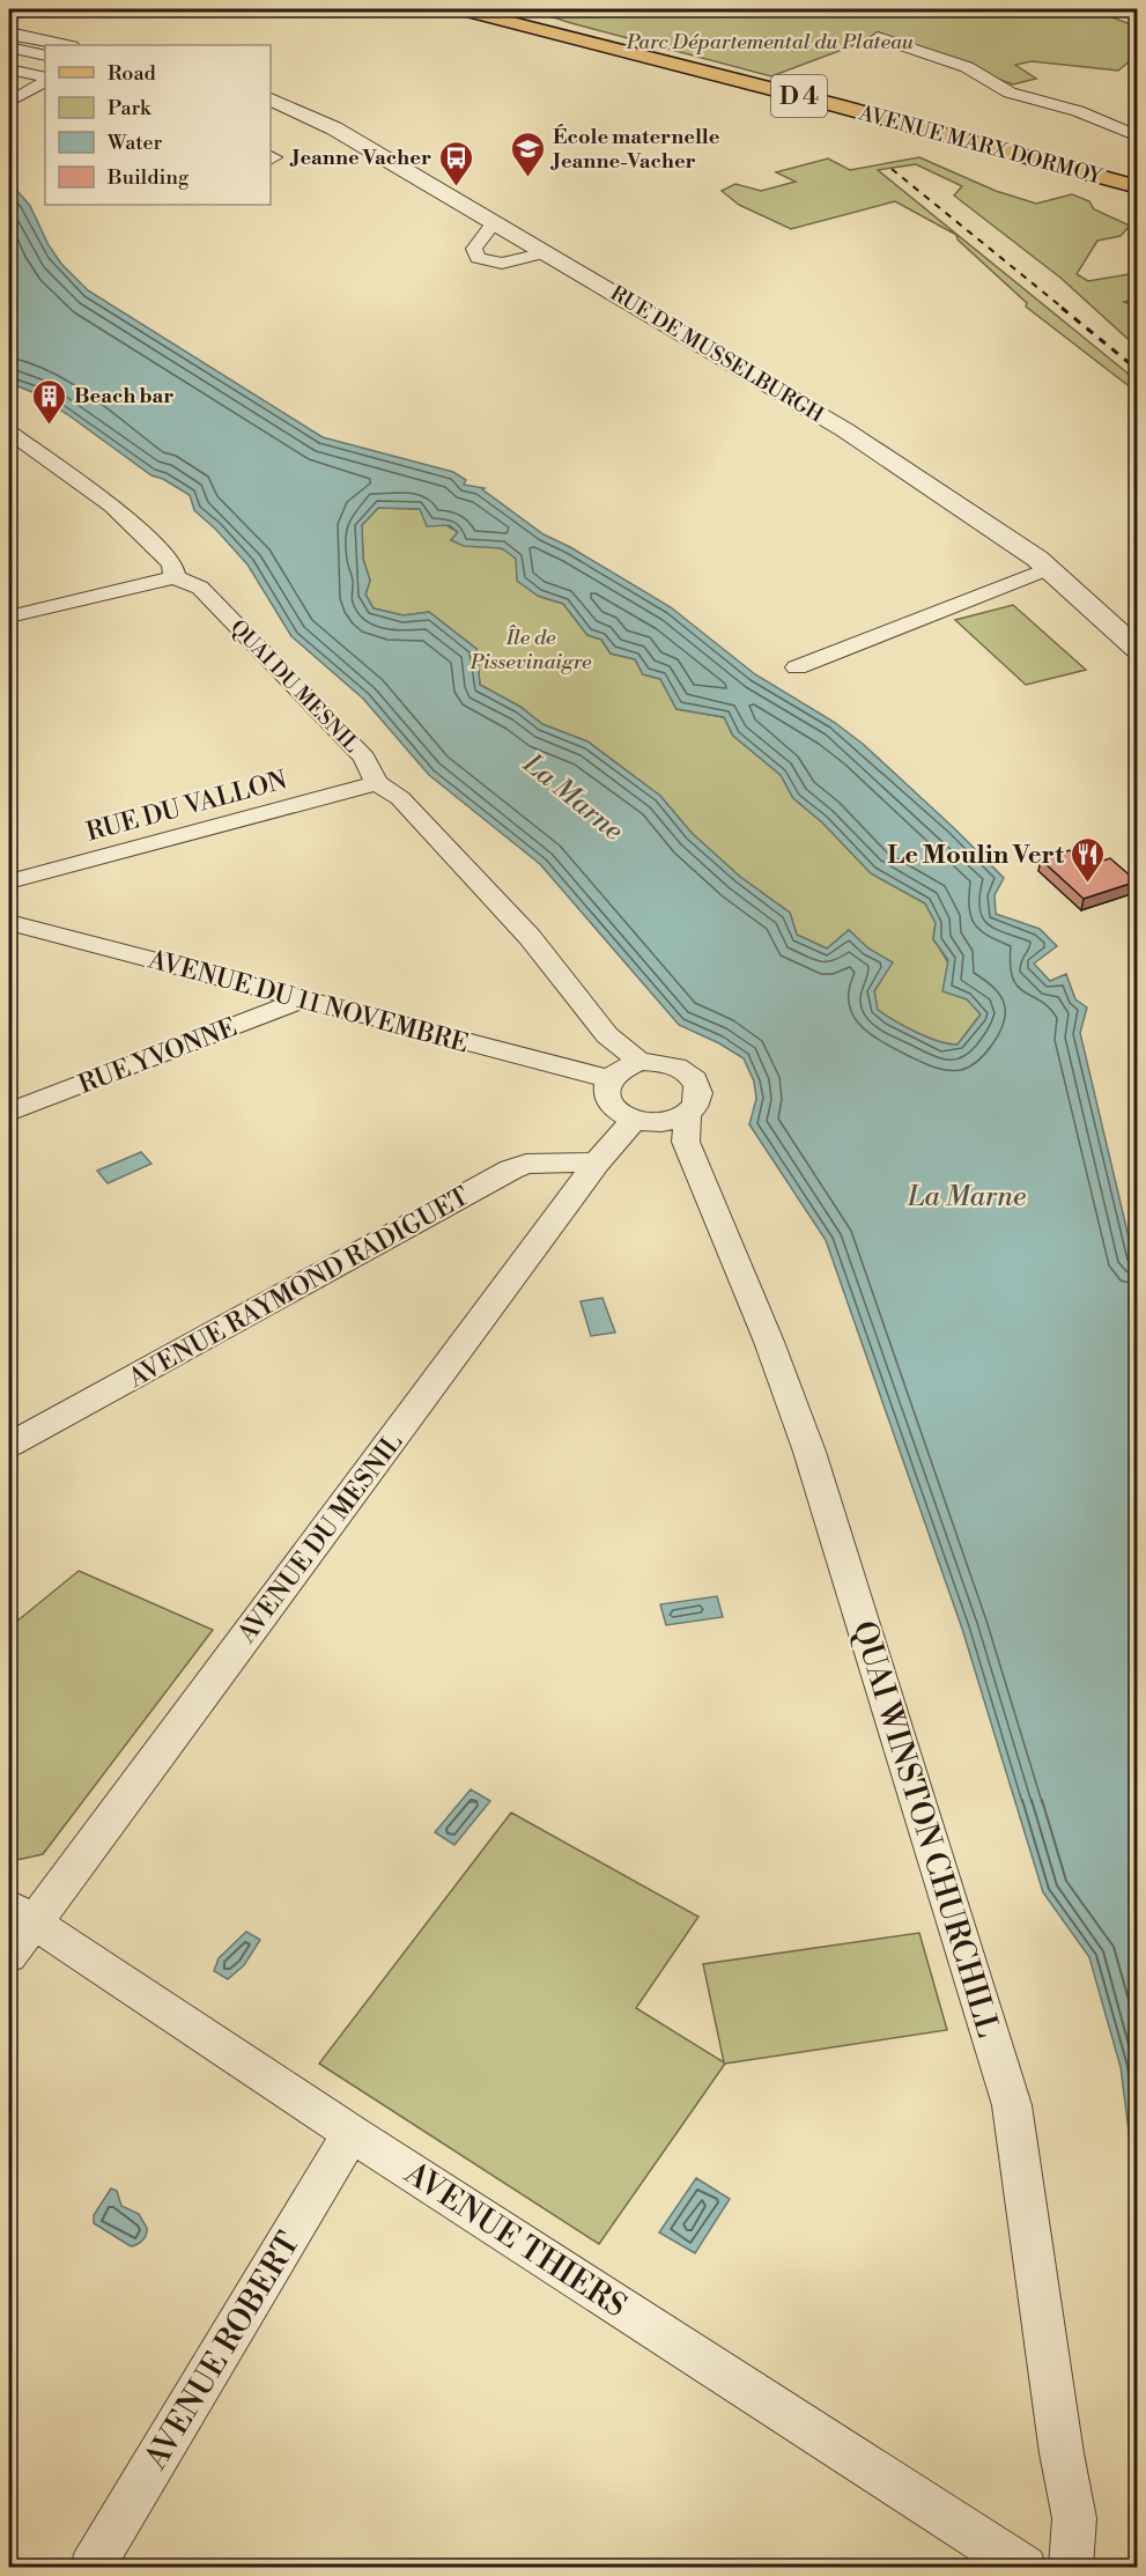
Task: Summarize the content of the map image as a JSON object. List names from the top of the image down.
{
  "streets": {
    "main road": ["D 4", "AVENUE MARX DORMOY"],
    "street": [
      "RUE DE MUSSELBURGH",
      "QUAI DU MESNIL",
      "RUE DU VALLON",
      "AVENUE DU 11 NOVEMBRE",
      "RUE YVONNE",
      "AVENUE RAYMOND RADIGUET",
      "AVENUE DU MESNIL",
      "QUAI WINSTON CHURCHILL",
      "AVENUE THIERS",
      "AVENUE ROBERT"
    ]
  },
  "crossings": [
    ["QUAI DU MESNIL", "RUE DU VALLON"],
    ["QUAI DU MESNIL", "AVENUE DU 11 NOVEMBRE"],
    ["QUAI DU MESNIL", "AVENUE DU MESNIL"],
    ["QUAI DU MESNIL", "QUAI WINSTON CHURCHILL"],
    ["AVENUE DU 11 NOVEMBRE", "RUE YVONNE"],
    ["AVENUE DU 11 NOVEMBRE", "AVENUE DU MESNIL"],
    ["AVENUE DU 11 NOVEMBRE", "QUAI WINSTON CHURCHILL"],
    ["AVENUE RAYMOND RADIGUET", "AVENUE DU MESNIL"],
    ["AVENUE DU MESNIL", "QUAI WINSTON CHURCHILL"],
    ["AVENUE DU MESNIL", "AVENUE THIERS"],
    ["AVENUE THIERS", "AVENUE ROBERT"]
  ],
  "water": ["La Marne"],
  "parks": ["Parc Départemental du Plateau", "Île de Pissevinaigre"],
  "places": {
    "school or university": ["École maternelle Jeanne-Vacher"],
    "bus stop": ["Jeanne Vacher"],
    "building": ["Beach bar"],
    "restaurant": ["Le Moulin Vert"]
  },
  "legend": [
    "Road",
    "Park",
    "Water",
    "Building"
  ]
}
